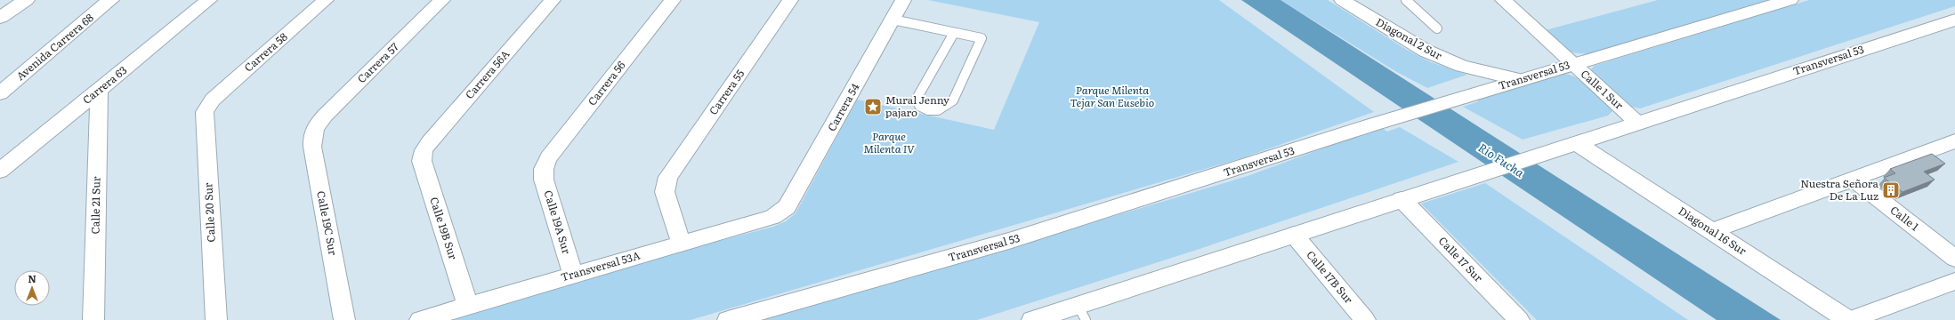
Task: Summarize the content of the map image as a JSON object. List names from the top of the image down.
{
  "streets": {
    "street": [
      "Diagonal 2 Sur",
      "Avenida Carrera 68",
      "Carrera 58",
      "Transversal 53",
      "Carrera 57",
      "Carrera 56A",
      "Carrera 56",
      "Carrera 63",
      "Calle 1 Sur",
      "Carrera 55",
      "Carrera 54",
      "Calle 21 Sur",
      "Calle 20 Sur",
      "Calle 1",
      "Calle 19A Sur",
      "Calle 19C Sur",
      "Calle 19B Sur",
      "Diagonal 16 Sur",
      "Calle 17 Sur",
      "Transversal 53A",
      "Calle 17B Sur"
    ]
  },
  "crossings": [
    ["Diagonal 2 Sur", "Transversal 53"],
    ["Carrera 58", "Calle 20 Sur"],
    ["Transversal 53", "Calle 1 Sur"],
    ["Transversal 53", "Diagonal 16 Sur"],
    ["Transversal 53", "Calle 17 Sur"],
    ["Transversal 53", "Calle 17B Sur"],
    ["Carrera 57", "Calle 19C Sur"],
    ["Carrera 56A", "Calle 19B Sur"],
    ["Carrera 56", "Calle 19A Sur"],
    ["Carrera 63", "Calle 21 Sur"],
    ["Carrera 55", "Transversal 53A"],
    ["Carrera 54", "Transversal 53A"],
    ["Calle 19A Sur", "Transversal 53A"],
    ["Calle 19B Sur", "Transversal 53A"]
  ],
  "water": ["Río Fucha"],
  "parks": ["Parque Milenta Tejar San Eusebio", "Parque Milenta IV"],
  "places": {
    "place": ["Mural Jenny pajaro"],
    "building": ["Nuestra Señora De La Luz"]
  },
  "north": "top"
}
